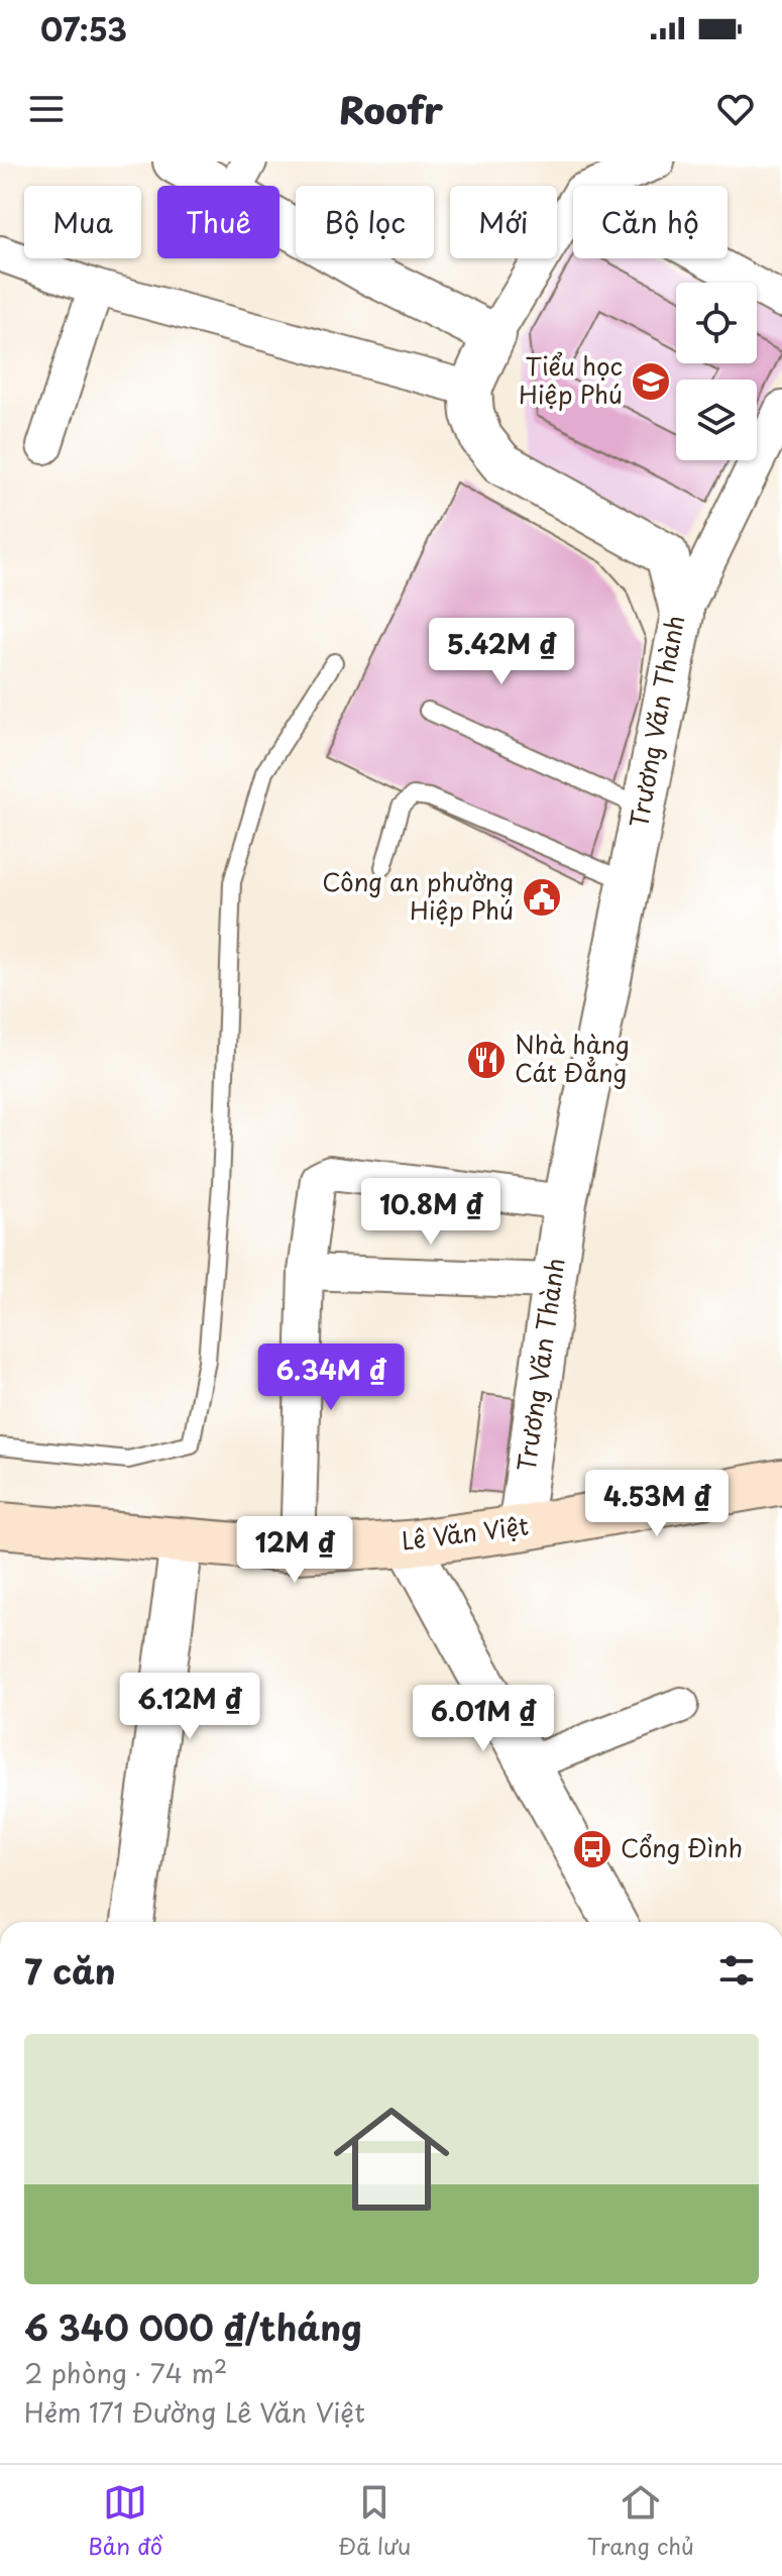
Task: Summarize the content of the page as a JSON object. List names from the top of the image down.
{
  "streets": {
    "main road": ["Lê Văn Việt"],
    "street": ["Trương Văn Thành"]
  },
  "crossings": [
    ["Trương Văn Thành", "Lê Văn Việt"]
  ],
  "places": {
    "school or university": ["Tiểu học Hiệp Phú"],
    "public building": ["Công an phường Hiệp Phú"],
    "restaurant": ["Nhà hàng Cát Đẳng"],
    "bus stop": ["Cổng Đình"]
  },
  "page": {
    "status": "07:53",
    "header": "Roofr",
    "chip": [
      "Mua",
      "Thuê",
      "Bộ lọc",
      "Mới",
      "Căn hộ"
    ],
    "price": [
      "5.42M ₫",
      "10.8M ₫",
      "6.34M ₫",
      "4.53M ₫",
      "12M ₫",
      "6.12M ₫",
      "6.01M ₫"
    ],
    "heading": "7 căn",
    "list": [
      {
        "name": "6 340 000 ₫/tháng",
        "note": "2 phòng · 74 m² · Hẻm 171 Đường Lê Văn Việt"
      }
    ],
    "tabs": ["Bản đồ", "Đã lưu", "Trang chủ"]
  }
}
